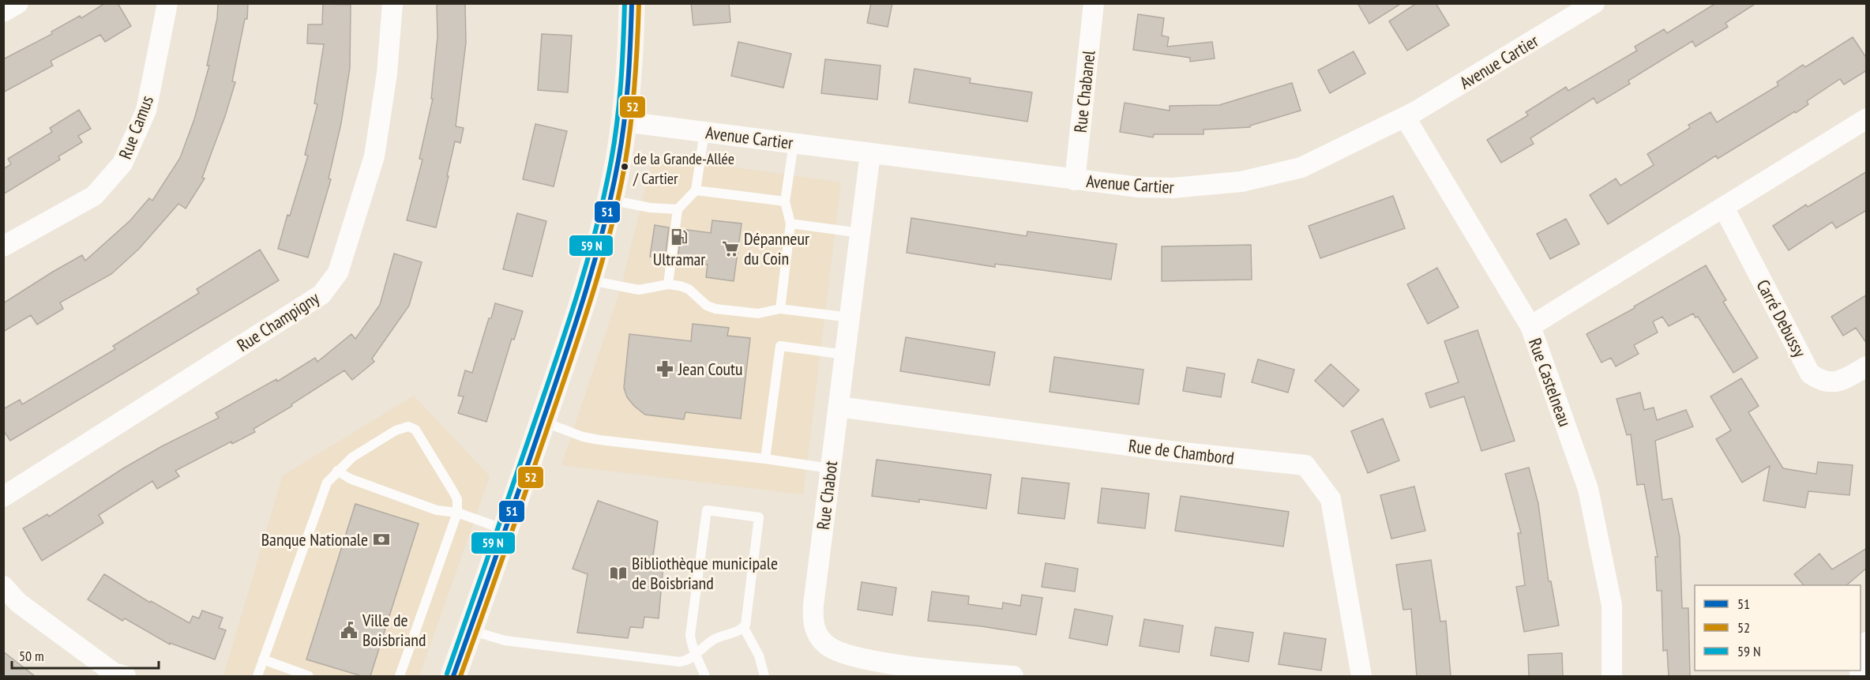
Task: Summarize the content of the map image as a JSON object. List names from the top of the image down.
{
  "streets": {
    "street": [
      "Avenue Cartier",
      "Rue Chabanel",
      "Rue Camus",
      "Carré Debussy",
      "Rue Champigny",
      "Rue Castelneau",
      "Rue de Chambord",
      "Rue Chabot"
    ]
  },
  "crossings": [
    ["Avenue Cartier", "Rue Chabanel"],
    ["Avenue Cartier", "Rue Castelneau"],
    ["Avenue Cartier", "Rue Chabot"],
    ["Rue de Chambord", "Rue Chabot"]
  ],
  "places": {
    "other": ["de la Grande-Allée / Cartier"],
    "fuel station": ["Ultramar"],
    "supermarket": ["Dépanneur du Coin"],
    "pharmacy": ["Jean Coutu"],
    "bank": ["Banque Nationale"],
    "library": ["Bibliothèque municipale de Boisbriand"],
    "public building": ["Ville de Boisbriand"]
  },
  "lines": ["transit line 51", "transit line 52"],
  "legend": ["51", "52", "59 N"],
  "scale_bar": "50 m"
}
